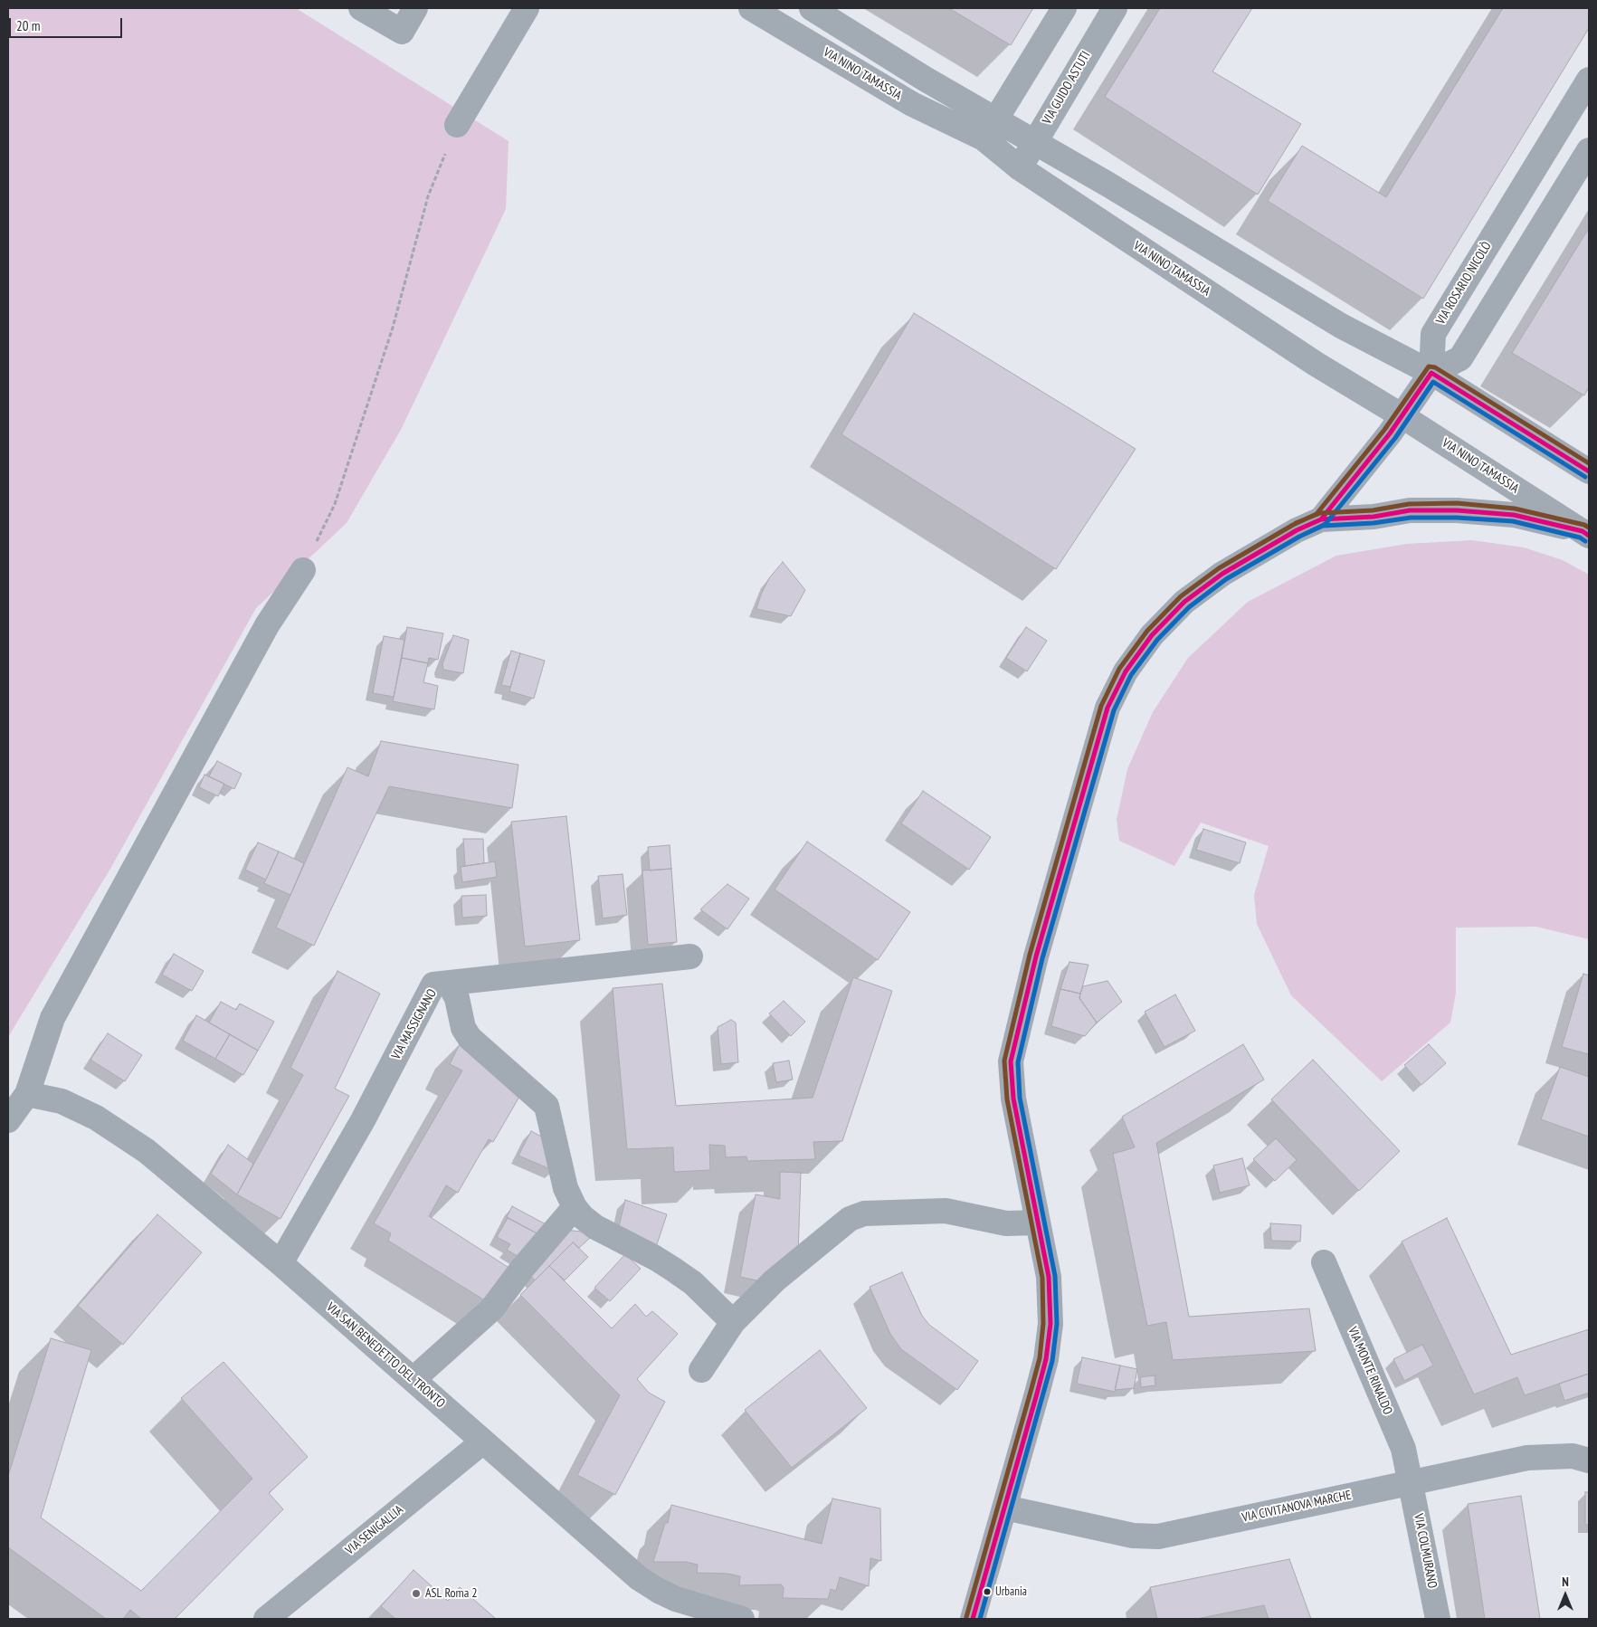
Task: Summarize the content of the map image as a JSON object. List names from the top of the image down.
{
  "streets": {
    "street": [
      "VIA NINO TAMASSIA",
      "VIA GUIDO ASTUTI",
      "VIA ROSARIO NICOLÒ",
      "VIA MASSIGNANO",
      "VIA SAN BENEDETTO DEL TRONTO",
      "VIA MONTE RINALDO",
      "VIA CIVITANOVA MARCHE",
      "VIA SENIGALLIA",
      "VIA COLMURANO"
    ]
  },
  "crossings": [
    ["VIA NINO TAMASSIA", "VIA GUIDO ASTUTI"],
    ["VIA NINO TAMASSIA", "VIA ROSARIO NICOLÒ"],
    ["VIA MASSIGNANO", "VIA SAN BENEDETTO DEL TRONTO"],
    ["VIA SAN BENEDETTO DEL TRONTO", "VIA SENIGALLIA"],
    ["VIA MONTE RINALDO", "VIA CIVITANOVA MARCHE"],
    ["VIA MONTE RINALDO", "VIA COLMURANO"],
    ["VIA CIVITANOVA MARCHE", "VIA COLMURANO"]
  ],
  "places": ["Urbania", "ASL Roma 2"],
  "scale_bar": "20 m",
  "north": "top"
}
